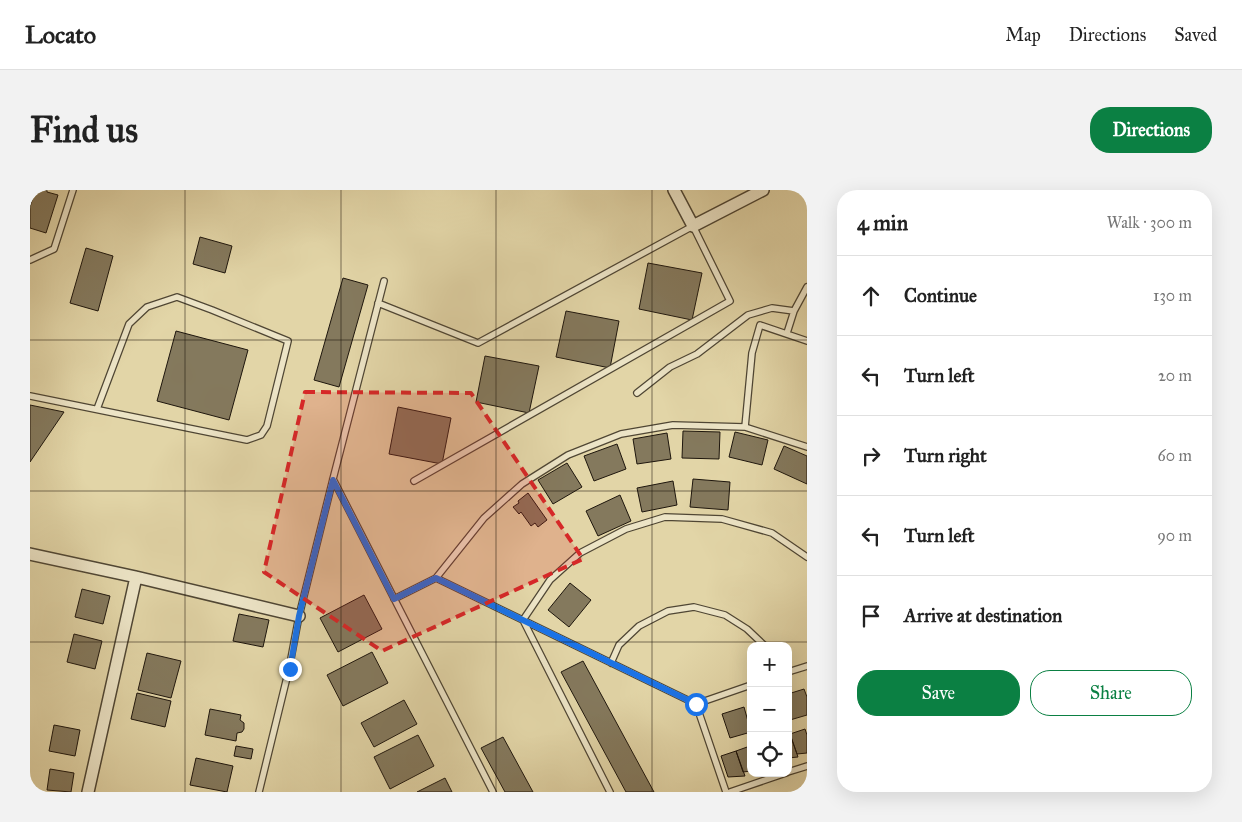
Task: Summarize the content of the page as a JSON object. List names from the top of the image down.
{
  "page": {
    "header": "Locato",
    "nav": ["Map", "Directions", "Saved"],
    "buttons": [
      "Directions",
      ["Save", "Share"]
    ],
    "title": "Find us",
    "heading": ["4 min", "Walk · 300 m"],
    "list": [
      ["Continue", "130 m"],
      ["Turn left", "20 m"],
      ["Turn right", "60 m"],
      ["Turn left", "90 m"],
      "Arrive at destination"
    ],
    "map_buttons": ["+", "−"]
  }
}
